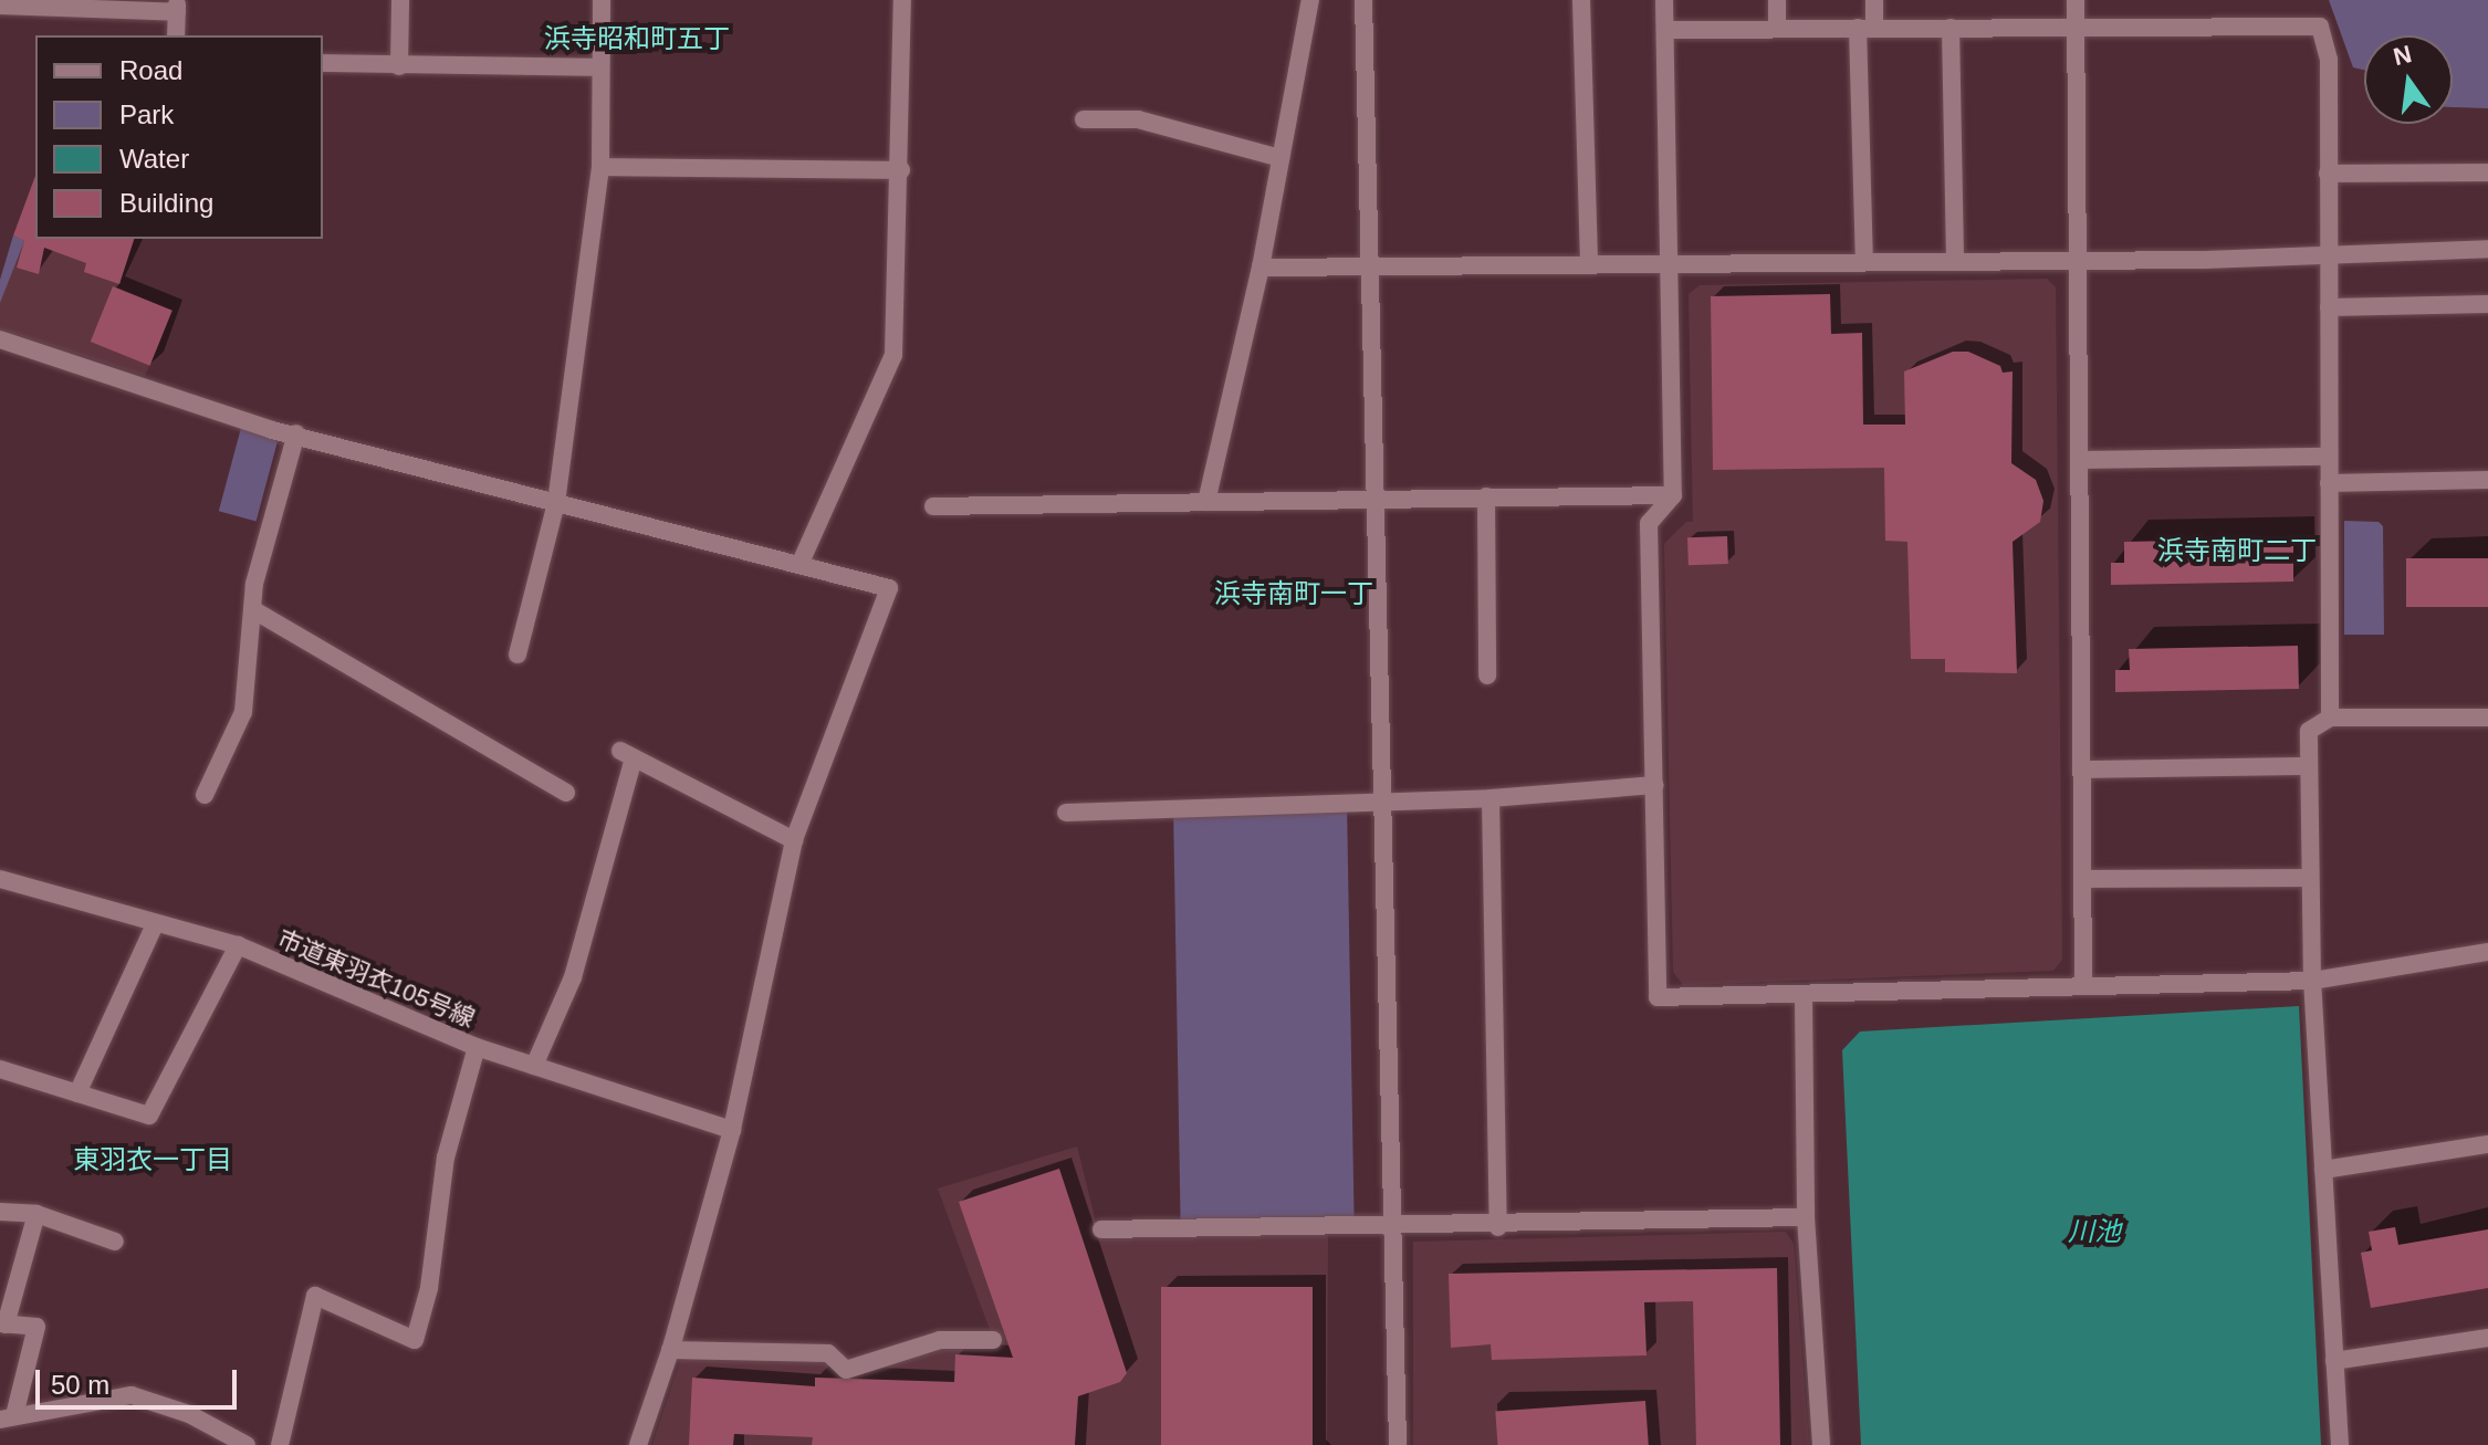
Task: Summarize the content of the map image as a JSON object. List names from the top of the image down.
{
  "streets": {
    "street": ["市道東羽衣105号線"]
  },
  "districts": [
    "浜寺昭和町五丁",
    "浜寺南町二丁",
    "浜寺南町一丁",
    "東羽衣一丁目"
  ],
  "water": ["川池"],
  "legend": [
    "Road",
    "Park",
    "Water",
    "Building"
  ],
  "scale_bar": "50 m",
  "north": "top"
}
